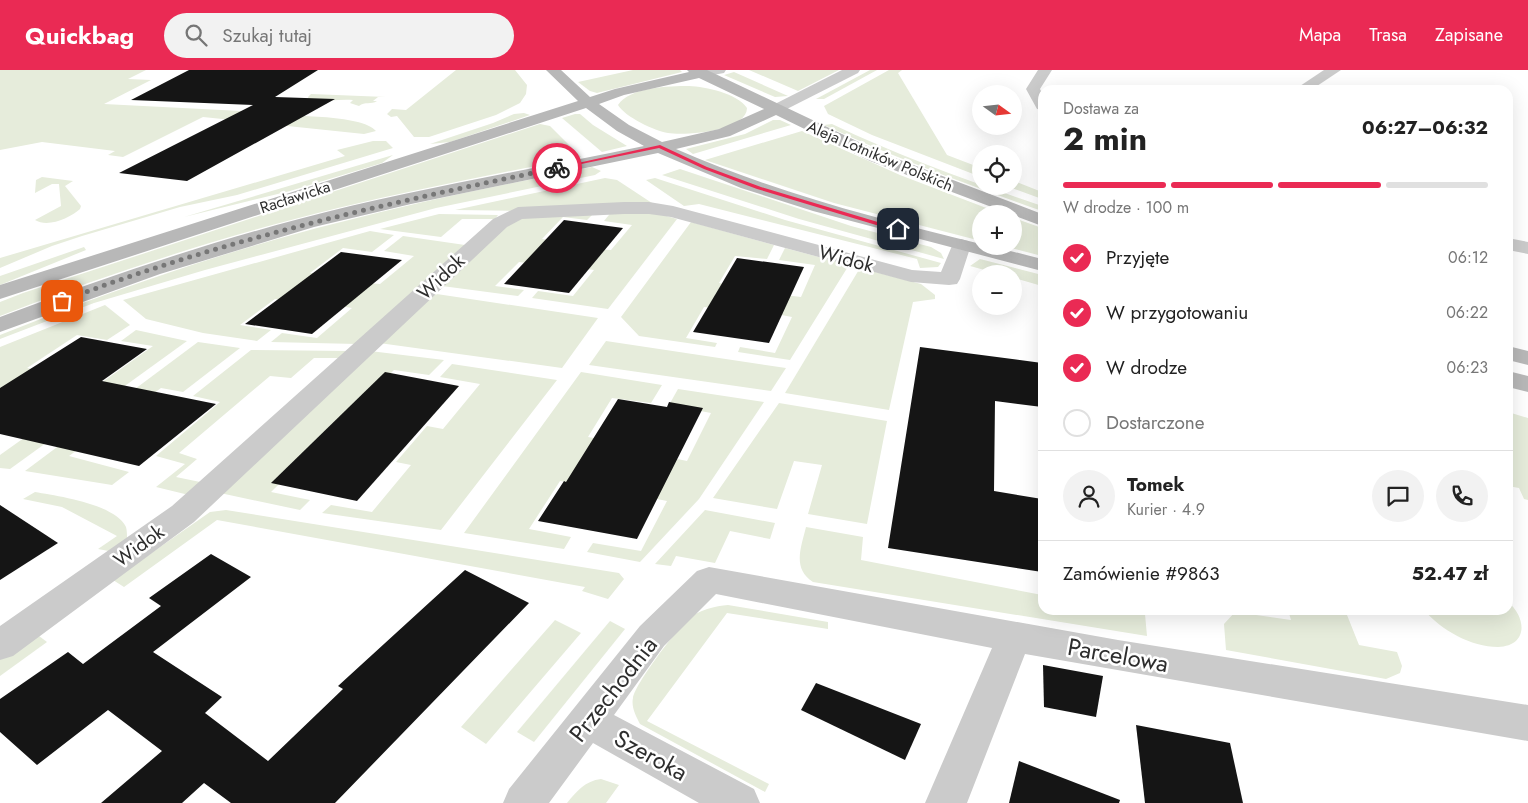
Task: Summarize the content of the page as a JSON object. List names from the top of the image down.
{
  "streets": {
    "street": [
      "Aleja Lotników Polskich",
      "Racławicka",
      "Widok",
      "Parcelowa",
      "Przechodnia",
      "Szeroka"
    ]
  },
  "crossings": [
    ["Aleja Lotników Polskich", "Racławicka"],
    ["Parcelowa", "Przechodnia"],
    ["Przechodnia", "Szeroka"]
  ],
  "north": "right",
  "page": {
    "header": "Quickbag",
    "search": "Szukaj tutaj",
    "nav": ["Mapa", "Trasa", "Zapisane"],
    "map_buttons": ["+", "−"],
    "heading": ["2 min", "Dostawa za", "06:27–06:32"],
    "panel": [
      "Tomek",
      "Kurier · 4.9",
      "Zamówienie #9863",
      "52.47 zł"
    ],
    "bar": "W drodze · 100 m",
    "list": [
      ["Przyjęte", "06:12"],
      ["W przygotowaniu", "06:22"],
      ["W drodze", "06:23"],
      "Dostarczone"
    ]
  }
}
